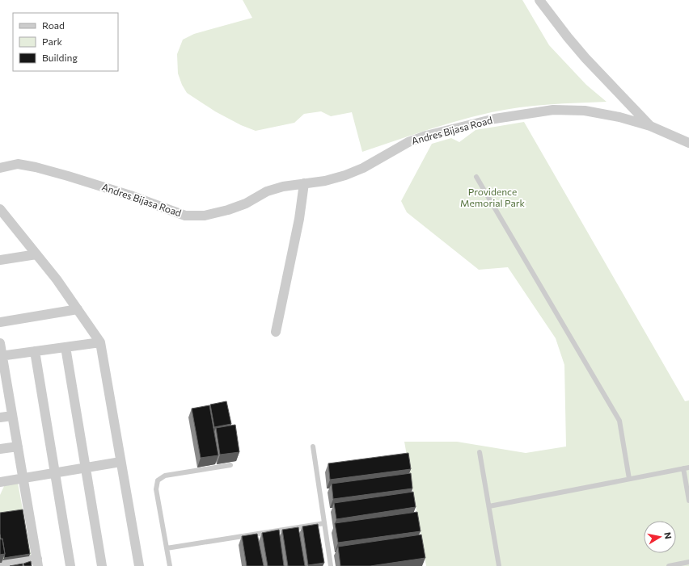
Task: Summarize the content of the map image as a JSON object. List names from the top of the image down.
{
  "streets": {
    "street": ["Andres Bijasa Road"]
  },
  "parks": ["Providence Memorial Park"],
  "legend": ["Road", "Park", "Building"],
  "north": "right"
}
